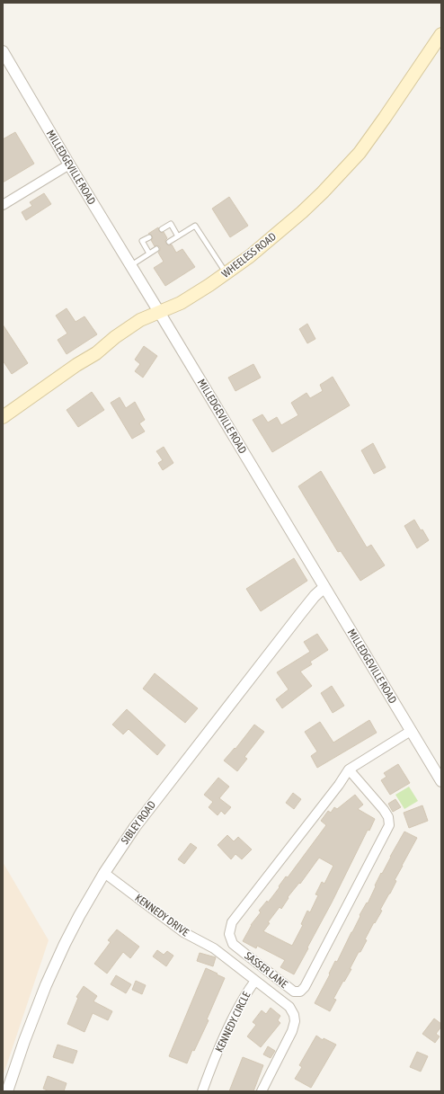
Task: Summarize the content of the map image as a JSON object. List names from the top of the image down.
{
  "streets": {
    "main road": ["WHEELESS ROAD"],
    "street": [
      "MILLEDGEVILLE ROAD",
      "SIBLEY ROAD",
      "KENNEDY DRIVE",
      "SASSER LANE",
      "KENNEDY CIRCLE"
    ]
  },
  "crossings": [
    ["MILLEDGEVILLE ROAD", "WHEELESS ROAD"],
    ["MILLEDGEVILLE ROAD", "SIBLEY ROAD"],
    ["MILLEDGEVILLE ROAD", "SASSER LANE"],
    ["SIBLEY ROAD", "KENNEDY DRIVE"],
    ["KENNEDY DRIVE", "KENNEDY CIRCLE"]
  ]
}
